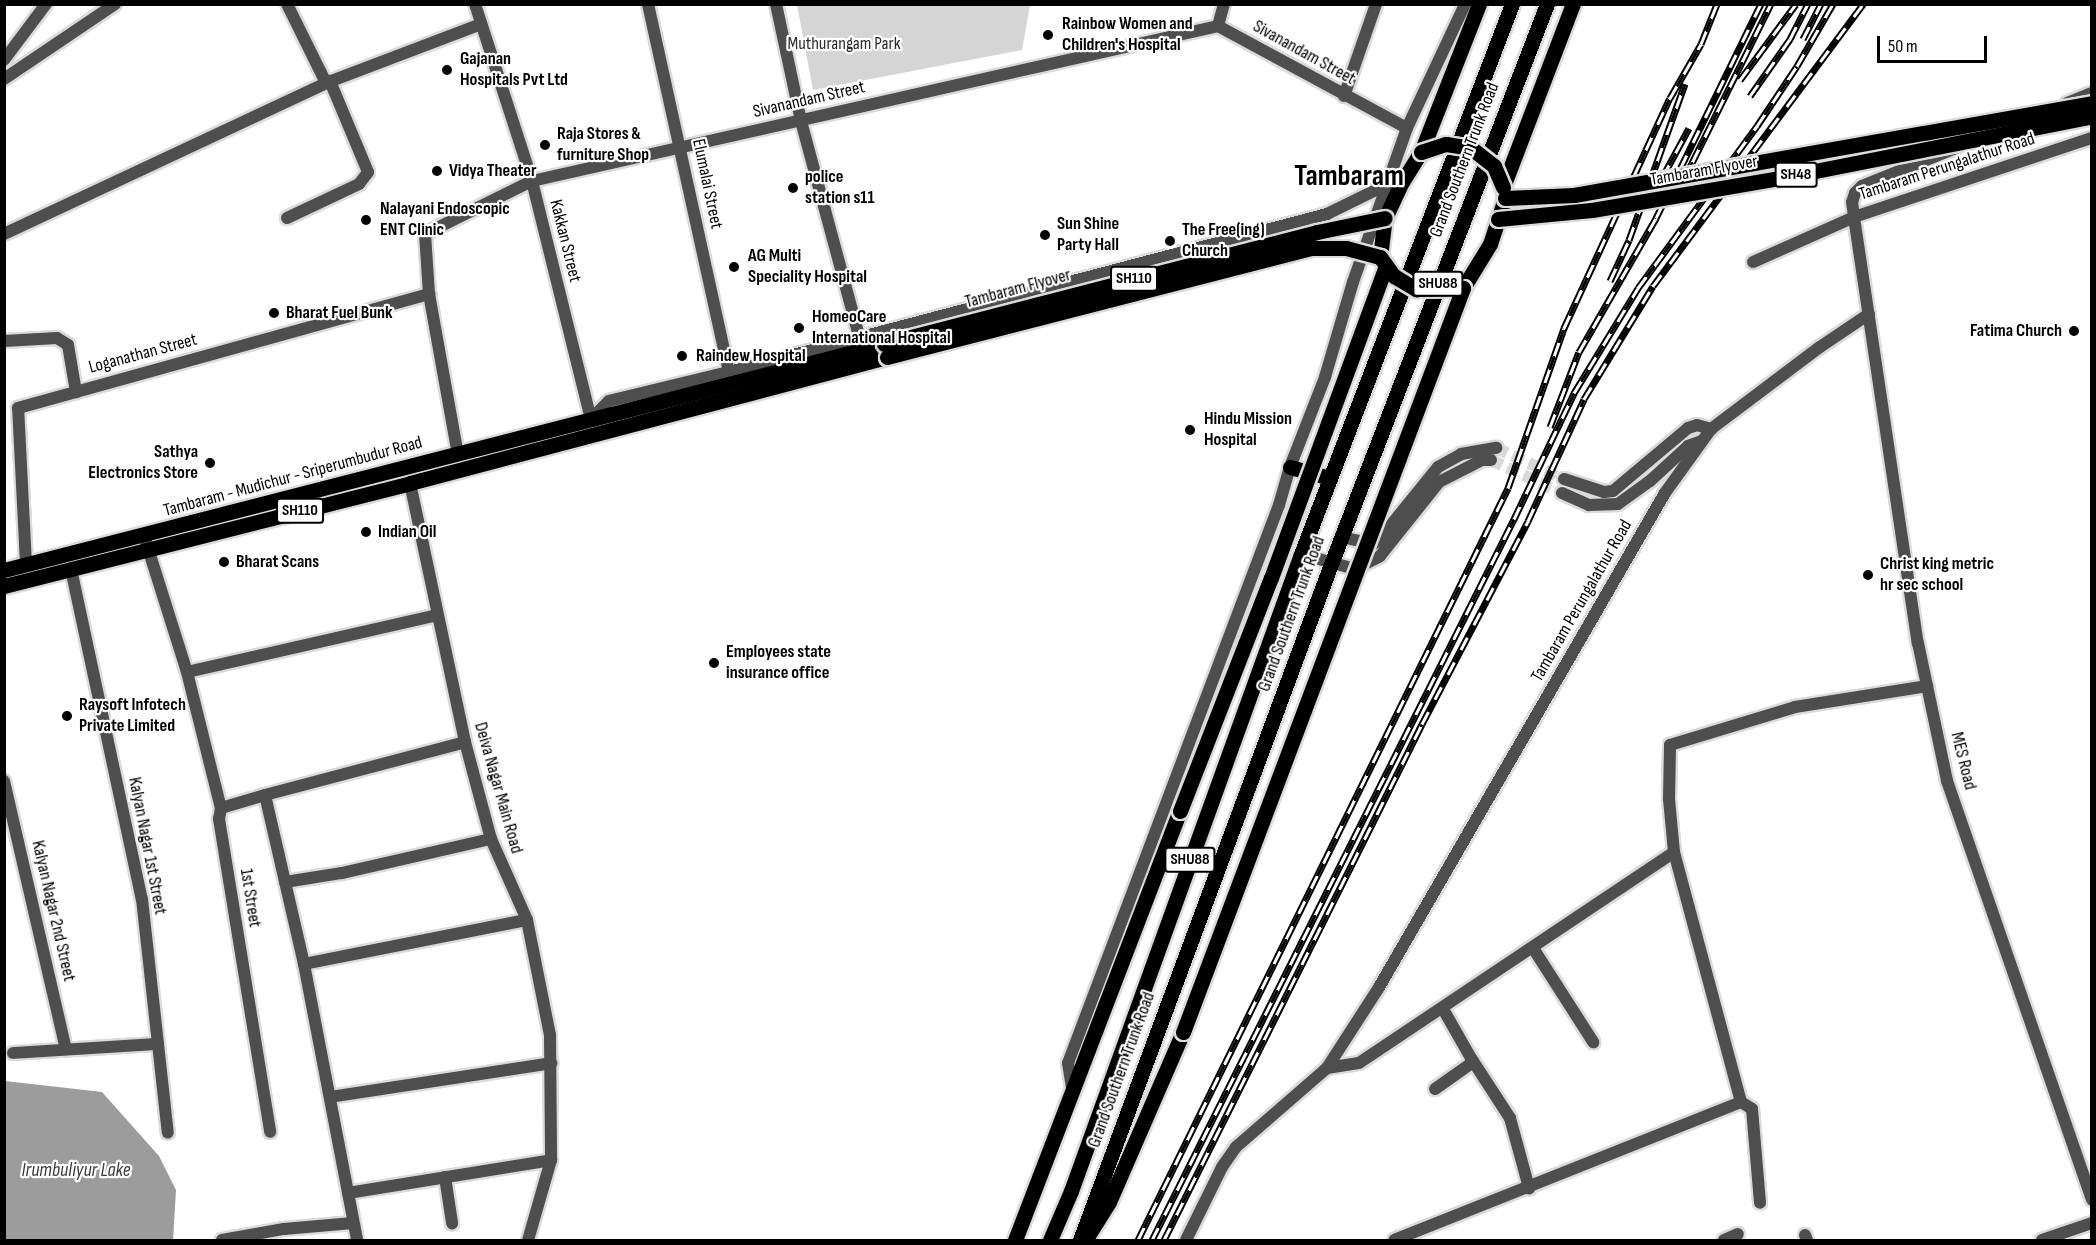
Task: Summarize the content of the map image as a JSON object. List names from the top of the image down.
{
  "streets": {
    "main road": [
      "Grand Southern Trunk Road",
      "Tambaram Flyover",
      "SH48",
      "SH110",
      "SHU88",
      "Tambaram - Mudichur - Sriperumbudur Road"
    ],
    "street": [
      "Sivanandam Street",
      "Tambaram Perungalathur Road",
      "Elumalai Street",
      "Kakkan Street",
      "Loganathan Street",
      "MES Road",
      "Deiva Nagar Main Road",
      "Kalyan Nagar 1st Street",
      "1st Street",
      "Kalyan Nagar 2nd Street"
    ]
  },
  "crossings": [
    ["Sivanandam Street", "Elumalai Street"],
    ["Sivanandam Street", "Kakkan Street"],
    ["Sivanandam Street", "Loganathan Street"],
    ["Sivanandam Street", "Tambaram - Mudichur - Sriperumbudur Road"],
    ["Tambaram Perungalathur Road", "MES Road"],
    ["Tambaram Flyover", "Kakkan Street"],
    ["Tambaram Flyover", "Tambaram - Mudichur - Sriperumbudur Road"],
    ["Kakkan Street", "Tambaram - Mudichur - Sriperumbudur Road"],
    ["Loganathan Street", "Tambaram - Mudichur - Sriperumbudur Road"],
    ["Tambaram - Mudichur - Sriperumbudur Road", "Deiva Nagar Main Road"],
    ["Tambaram - Mudichur - Sriperumbudur Road", "Kalyan Nagar 1st Street"],
    ["Tambaram - Mudichur - Sriperumbudur Road", "1st Street"]
  ],
  "districts": ["Tambaram"],
  "water": ["Irumbuliyur Lake"],
  "parks": ["Muthurangam Park"],
  "places": [
    "Rainbow Women and Children's Hospital",
    "Gajanan Hospitals Pvt Ltd",
    "Raja Stores & furniture Shop",
    "Vidya Theater",
    "police station s11",
    "Nalayani Endoscopic ENT Clinic",
    "Sun Shine Party Hall",
    "The Free(ing) Church",
    "AG Multi Speciality Hospital",
    "Bharat Fuel Bunk",
    "HomeoCare International Hospital",
    "Fatima Church",
    "Raindew Hospital",
    "Hindu Mission Hospital",
    "Sathya Electronics Store",
    "Indian Oil",
    "Bharat Scans",
    "Christ king metric hr sec school",
    "Employees state insurance office",
    "Raysoft Infotech Private Limited"
  ],
  "scale_bar": "50 m"
}
